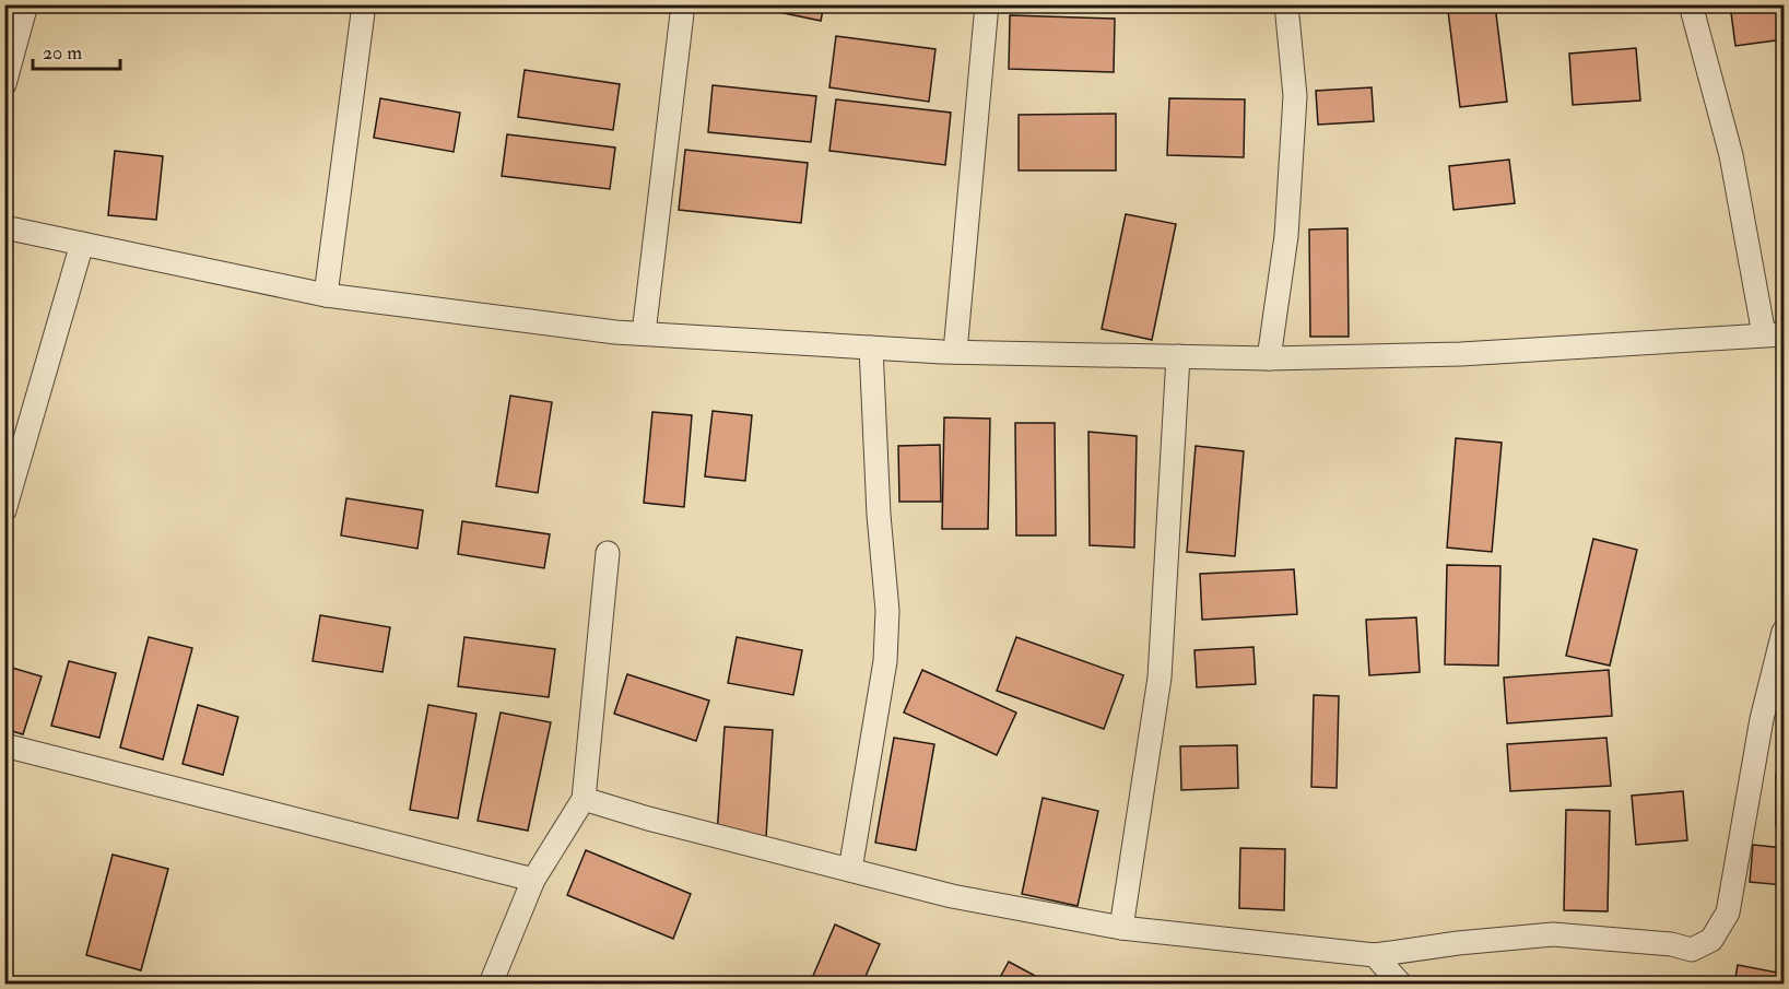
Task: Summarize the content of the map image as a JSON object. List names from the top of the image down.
{
  "scale_bar": "20 m"
}
